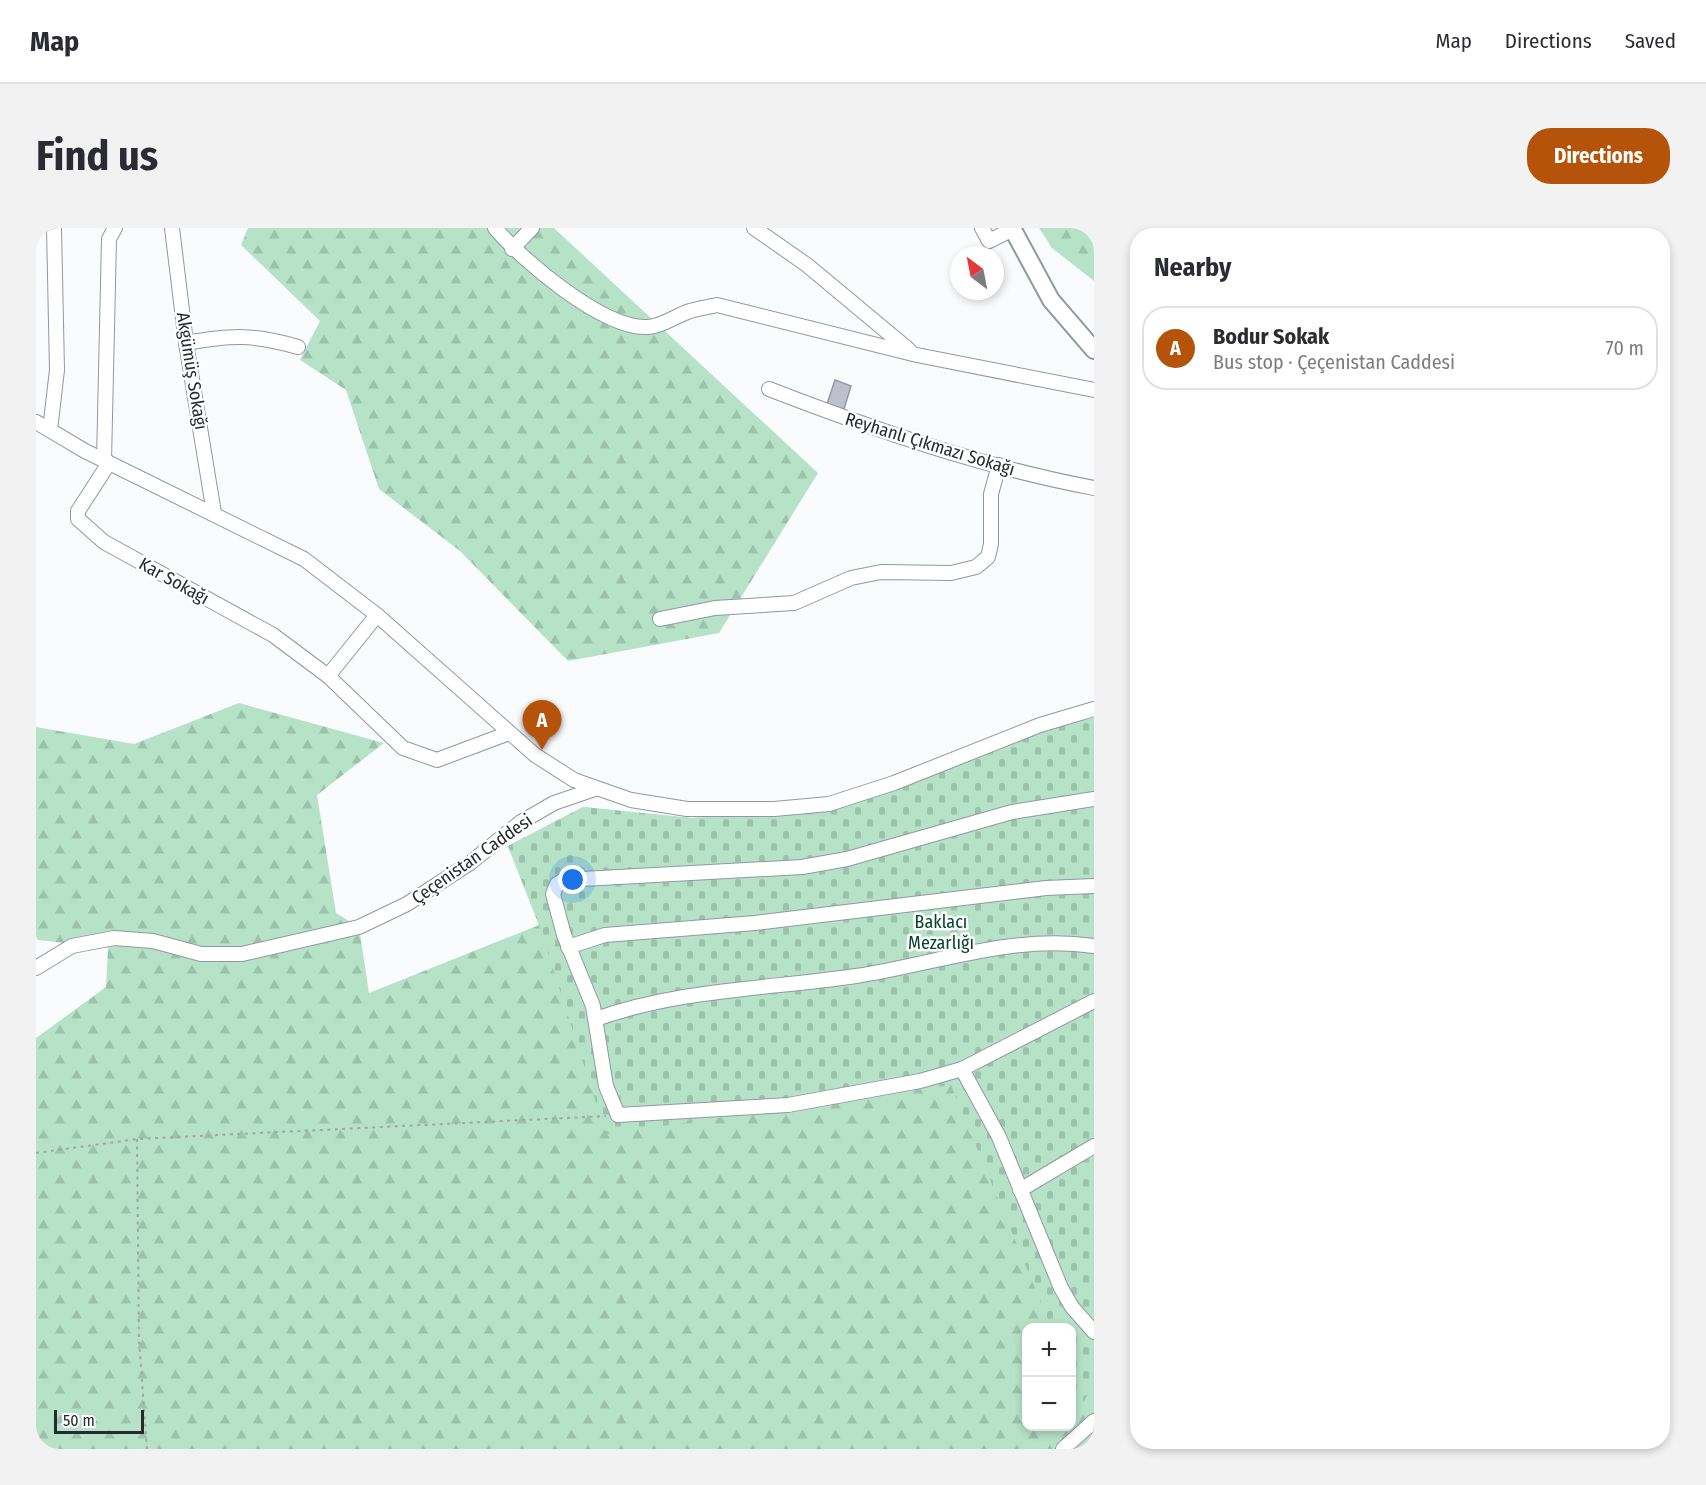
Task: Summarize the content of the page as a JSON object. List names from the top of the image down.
{
  "streets": {
    "street": [
      "Akgümüş Sokağı",
      "Reyhanlı Çıkmazı Sokağı",
      "Kar Sokağı",
      "Çeçenistan Caddesi"
    ]
  },
  "parks": ["Baklacı Mezarlığı"],
  "scale_bar": "50 m",
  "north": "top left",
  "page": {
    "header": "Map",
    "nav": ["Map", "Directions", "Saved"],
    "buttons": "Directions",
    "title": "Find us",
    "heading": "Nearby",
    "list": [
      {
        "mark": "A",
        "name": "Bodur Sokak",
        "note": "Bus stop · Çeçenistan Caddesi",
        "value": "70 m"
      }
    ],
    "pins": "A",
    "map_buttons": ["+", "−"],
    "scale": "50 m"
  }
}
